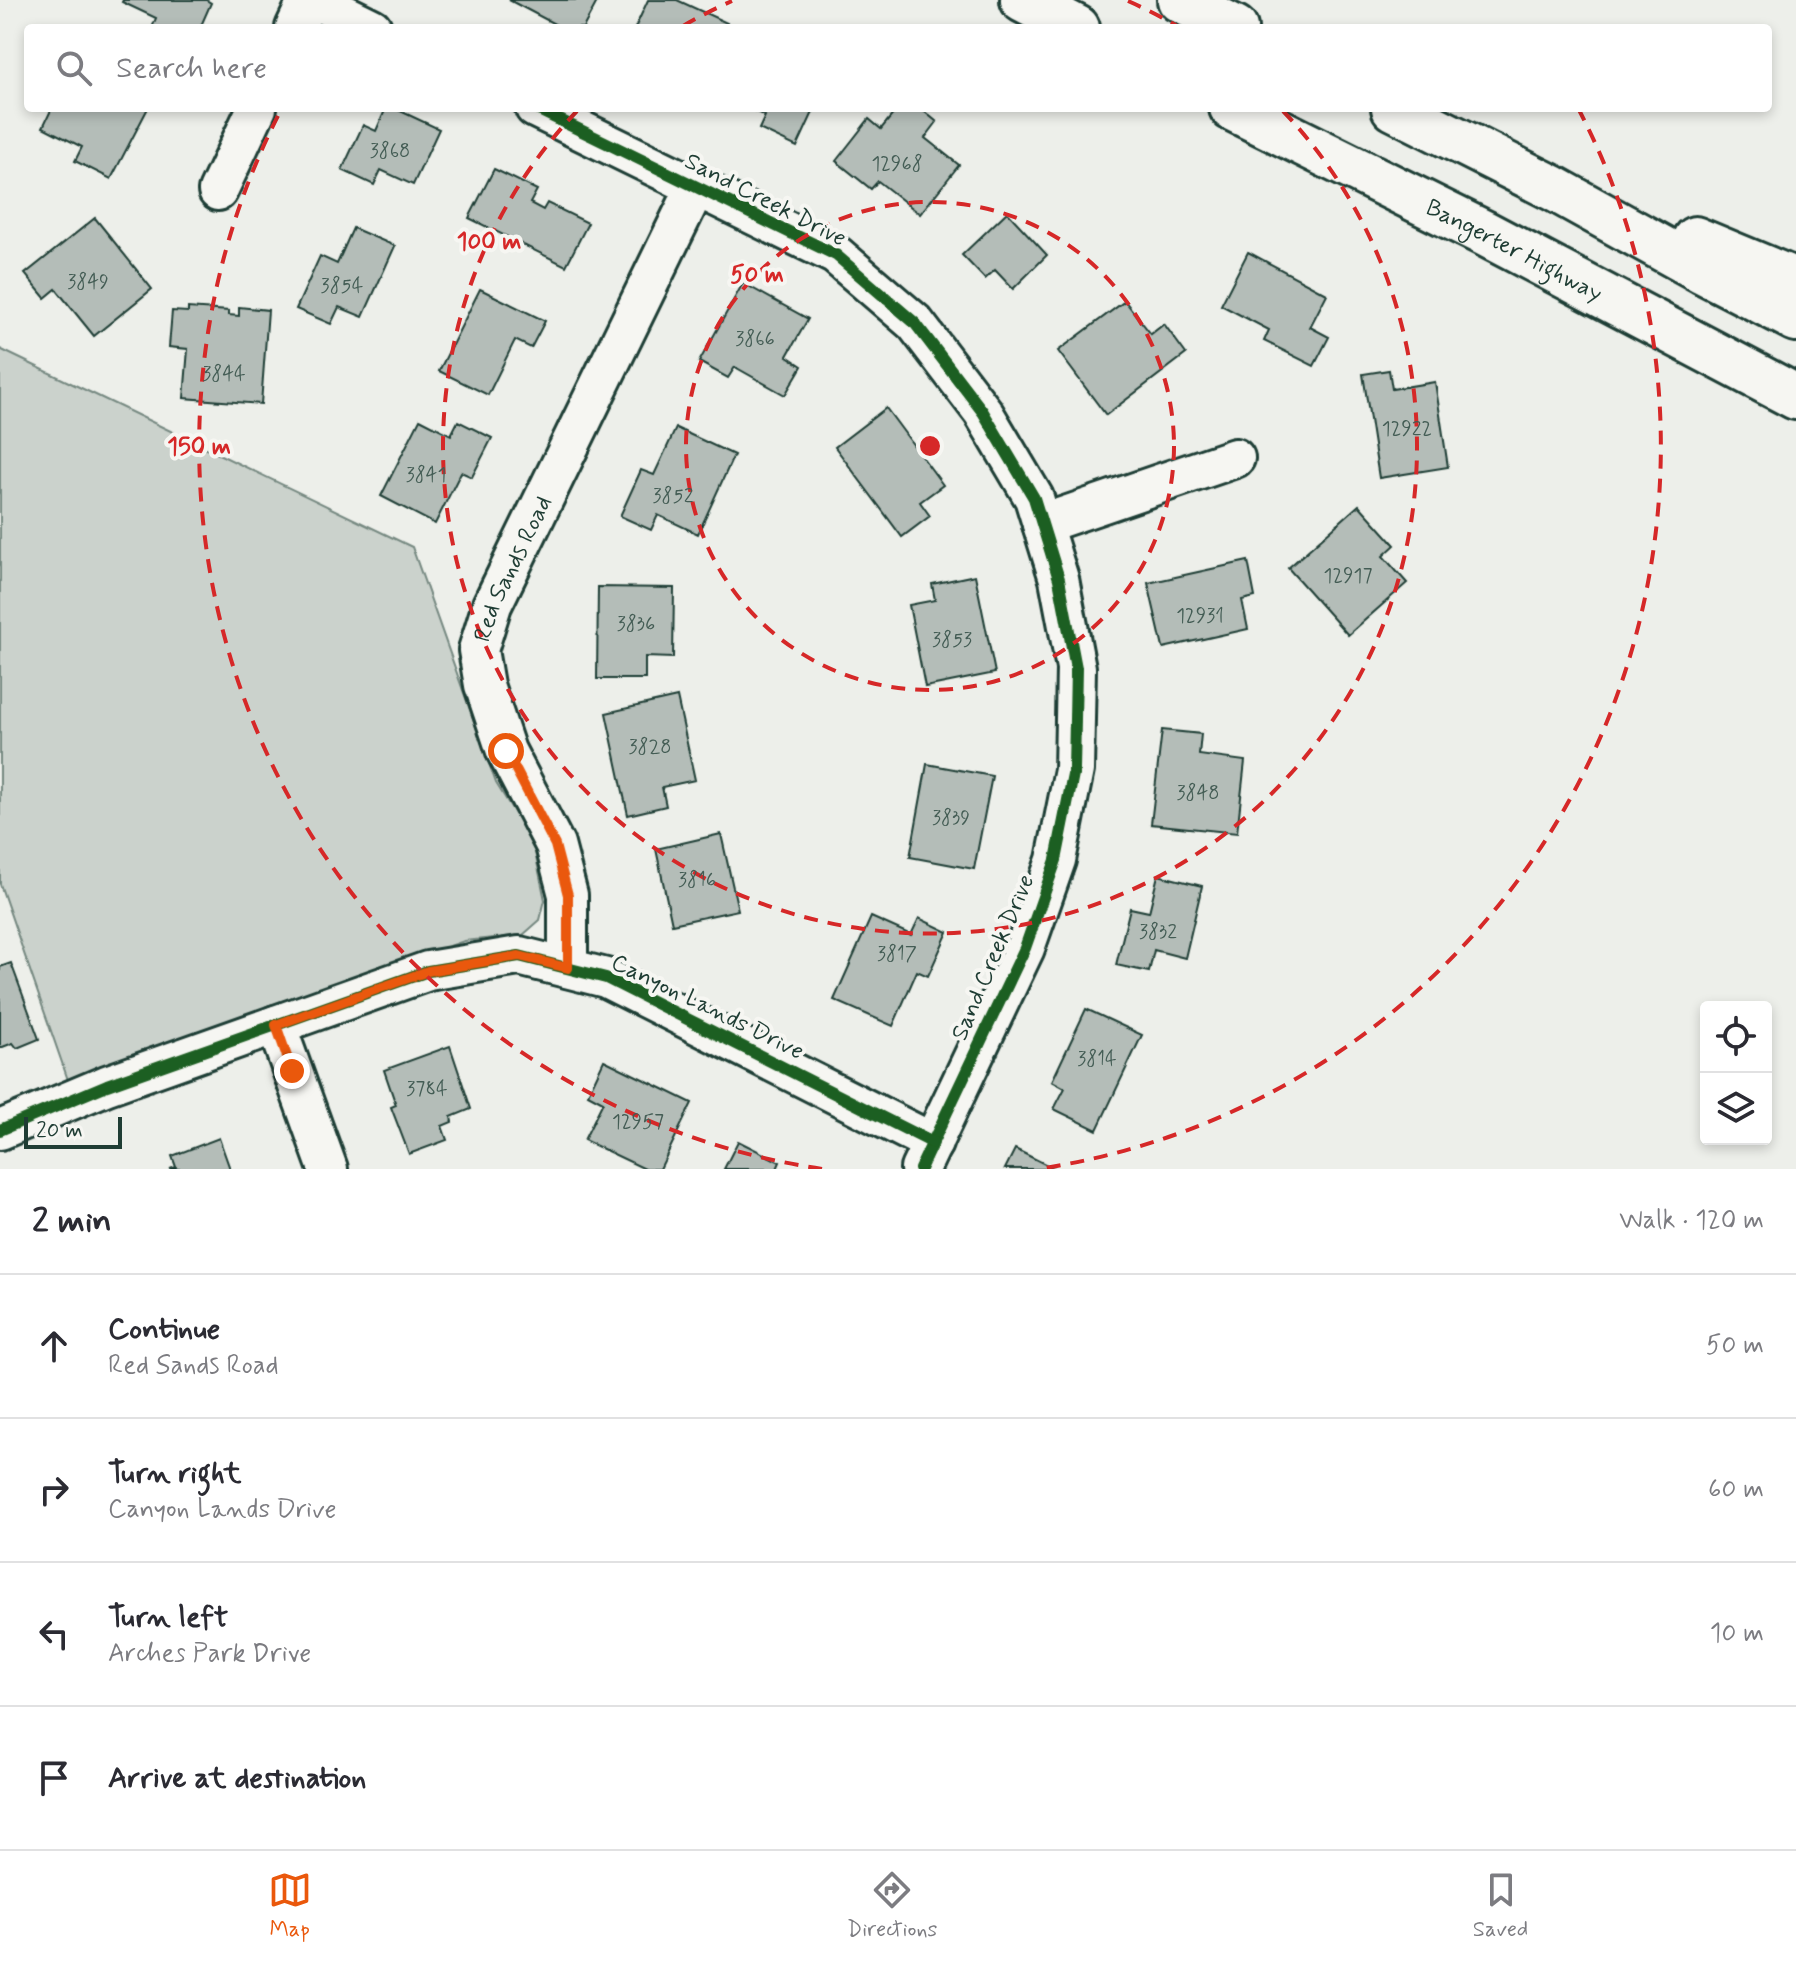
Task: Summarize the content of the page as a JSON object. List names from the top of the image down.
{
  "streets": {
    "highway": ["Bangerter Highway"],
    "street": ["Sand Creek Drive", "Red Sands Road", "Canyon Lands Drive"]
  },
  "crossings": [
    ["Sand Creek Drive", "Red Sands Road"],
    ["Sand Creek Drive", "Canyon Lands Drive"],
    ["Red Sands Road", "Canyon Lands Drive"]
  ],
  "house_numbers": [
    "3868",
    "12968",
    "3849",
    "3854",
    "3866",
    "3844",
    "12922",
    "3841",
    "3852",
    "12917",
    "12931",
    "3836",
    "3853",
    "3828",
    "3848",
    "3839",
    "3816",
    "3832",
    "3817",
    "3814",
    "3784",
    "12957"
  ],
  "scale_bar": "20 m",
  "page": {
    "search": "Search here",
    "scale": "20 m",
    "heading": ["2 min", "Walk · 120 m"],
    "list": [
      ["Continue", "Red Sands Road", "50 m"],
      ["Turn right", "Canyon Lands Drive", "60 m"],
      ["Turn left", "Arches Park Drive", "10 m"],
      "Arrive at destination"
    ],
    "nav": ["Map", "Directions", "Saved"]
  },
  "rings": ["100 m", "50 m", "150 m"]
}
